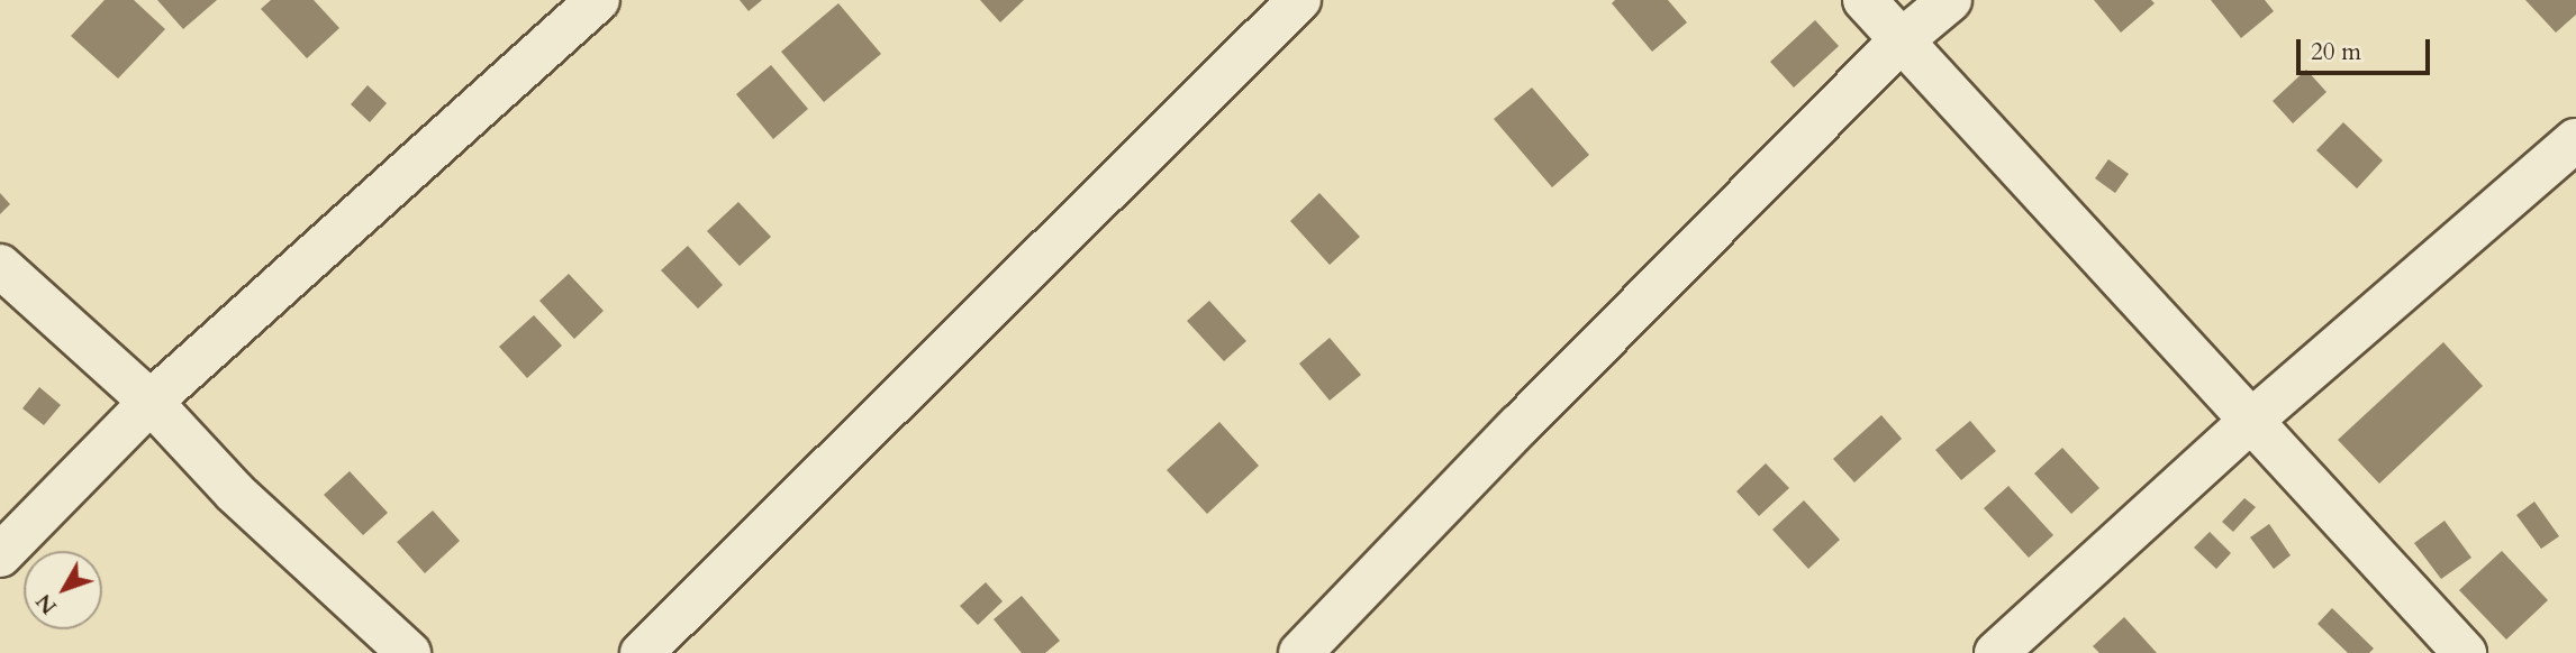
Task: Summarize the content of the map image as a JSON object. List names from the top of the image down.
{
  "scale_bar": "20 m",
  "north": "bottom left"
}
